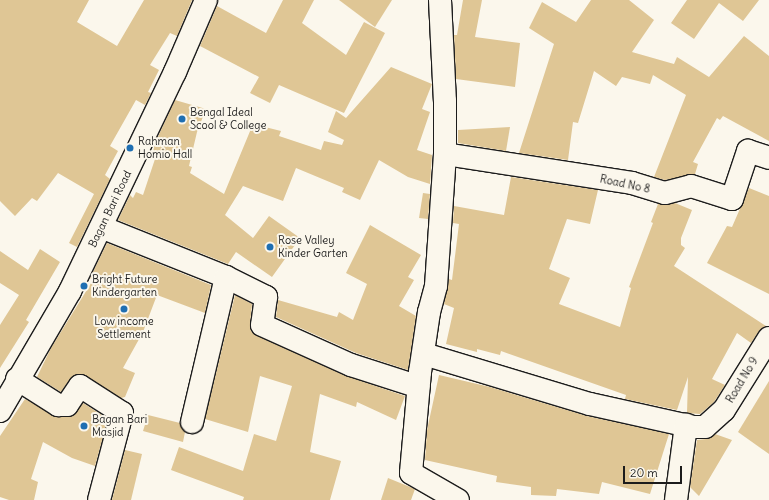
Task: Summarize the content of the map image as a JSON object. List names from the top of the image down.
{
  "streets": {
    "street": ["Road No 8", "Bagan Bari Road", "Road No 9"]
  },
  "places": [
    "Bengal Ideal Scool & College",
    "Rahman Homio Hall",
    "Rose Valley Kinder Garten",
    "Bright Future Kindergarten",
    "Low income Settlement",
    "Bagan Bari Masjid"
  ],
  "scale_bar": "20 m"
}
